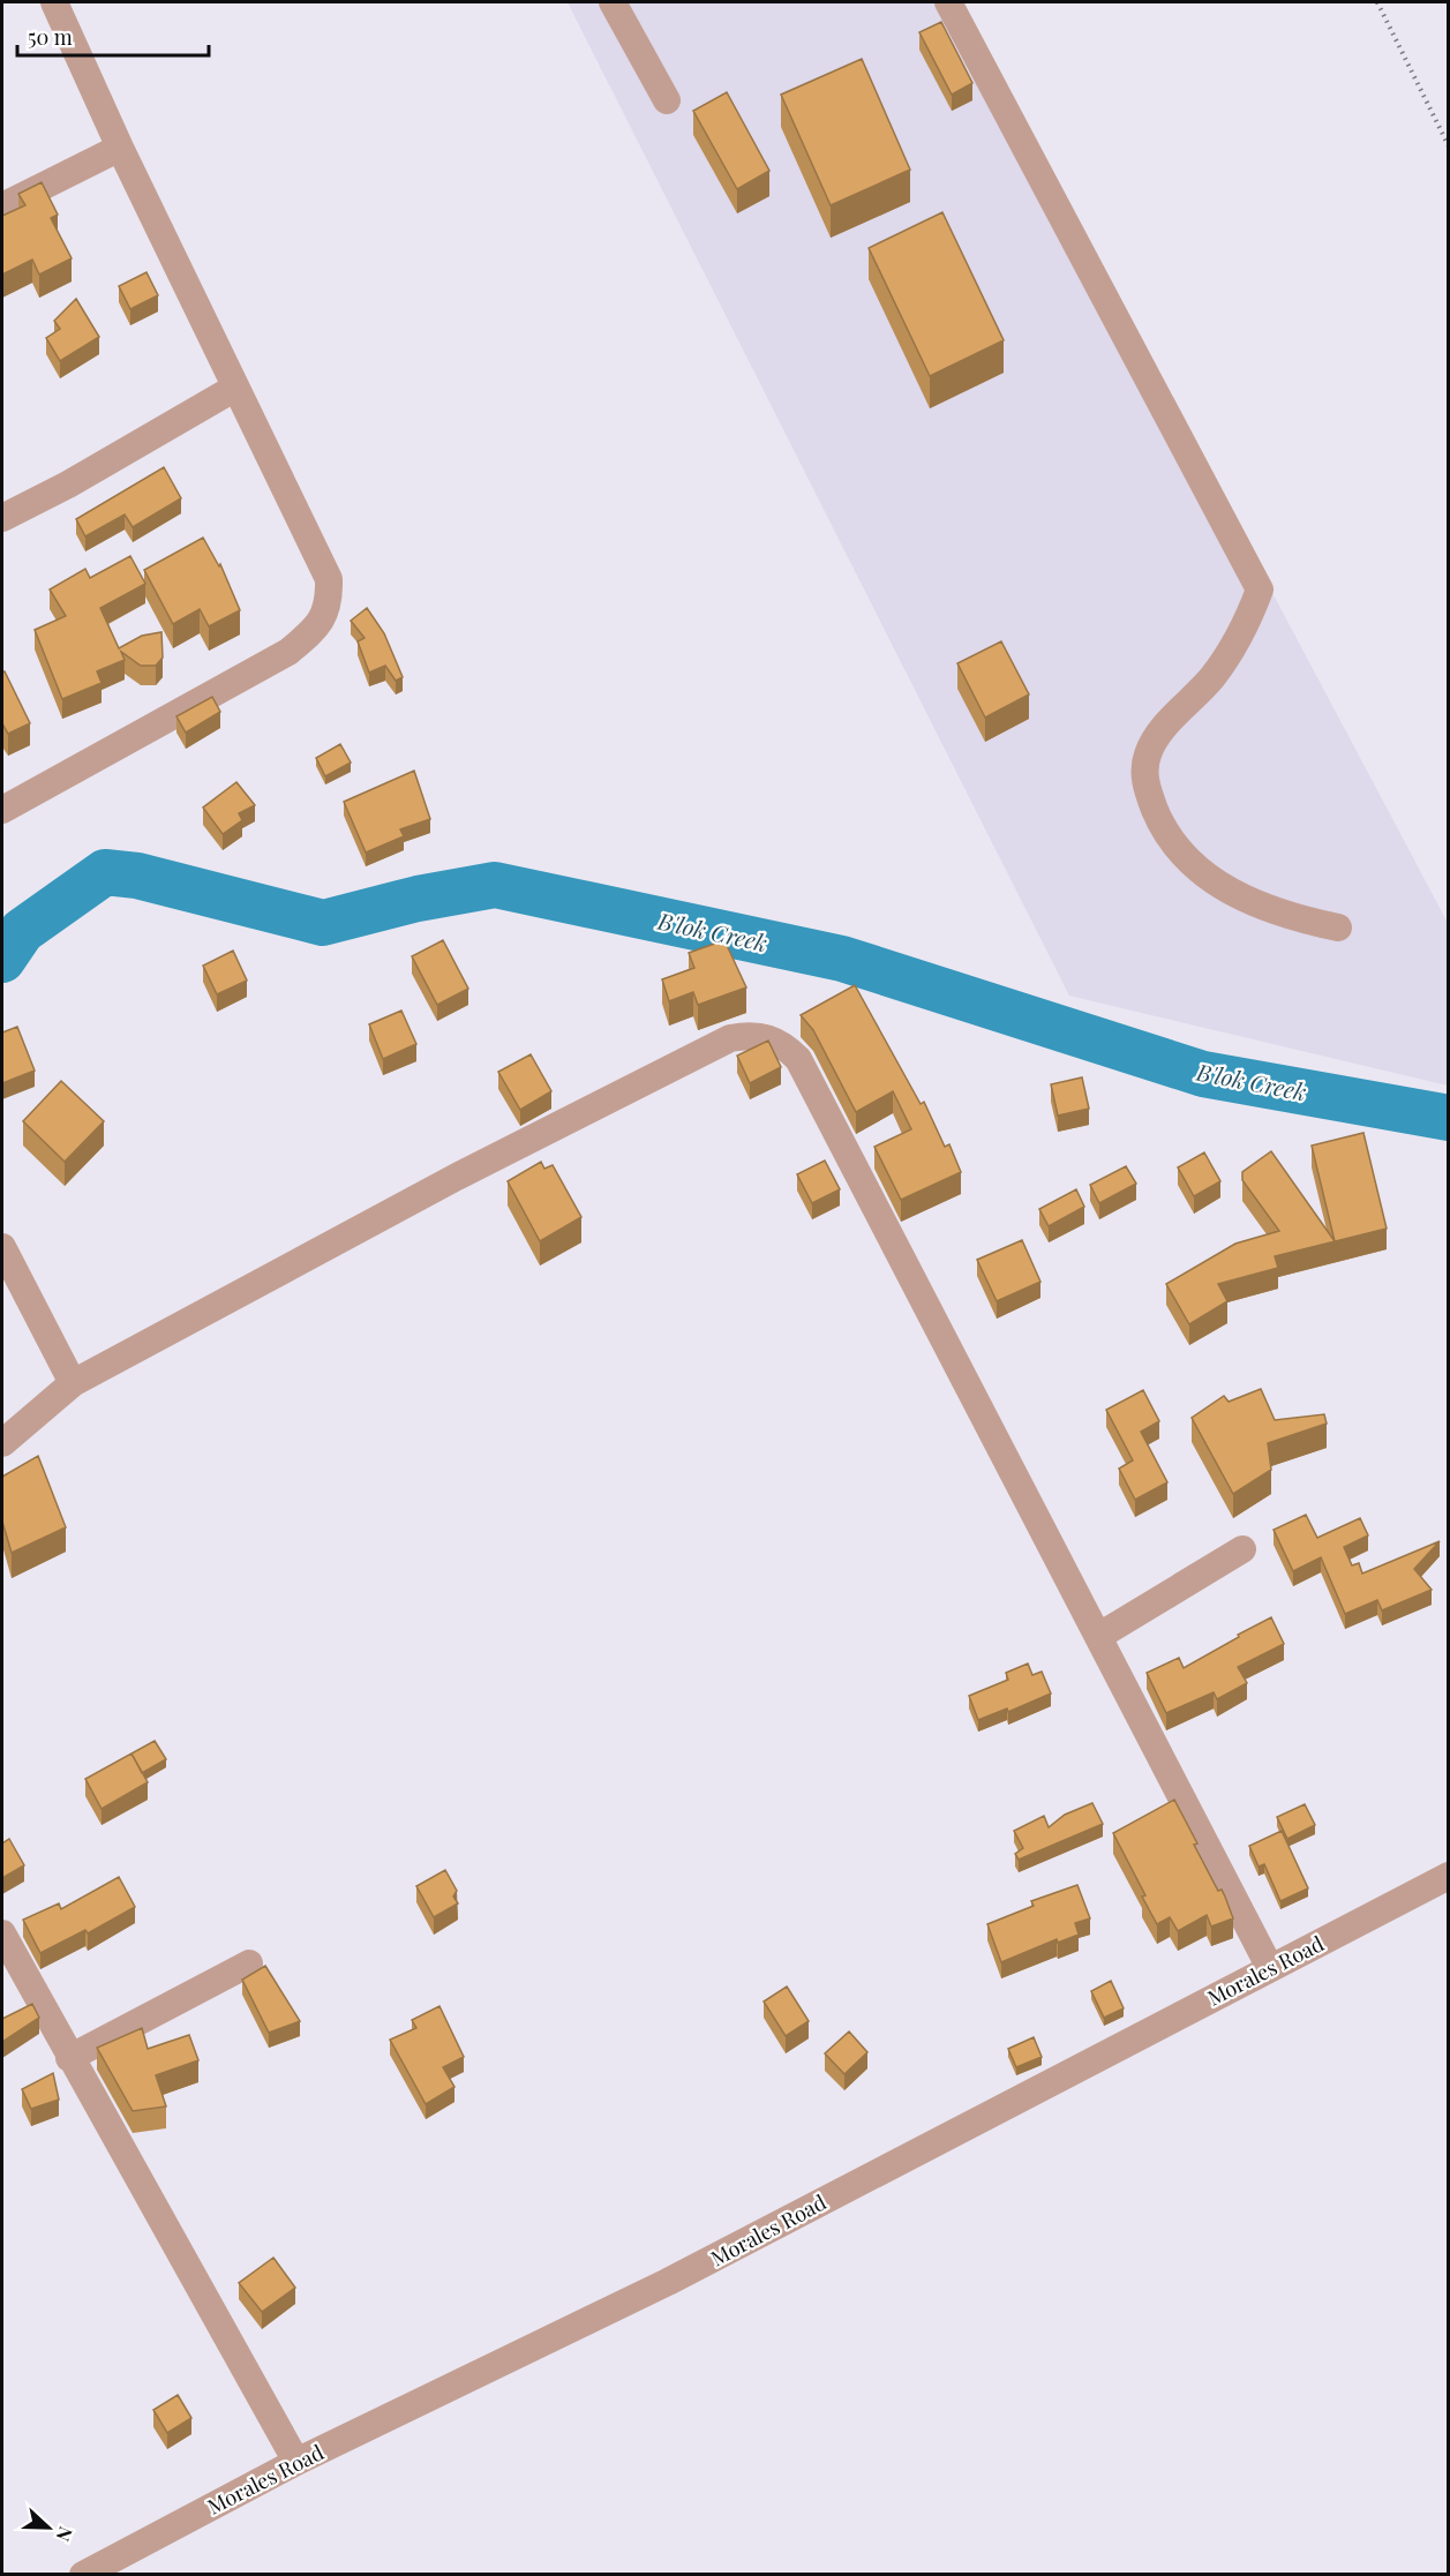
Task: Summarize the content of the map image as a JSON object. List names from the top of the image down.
{
  "streets": {
    "street": ["Morales Road"]
  },
  "water": ["B'lok Creek"],
  "scale_bar": "50 m",
  "north": "right"
}
